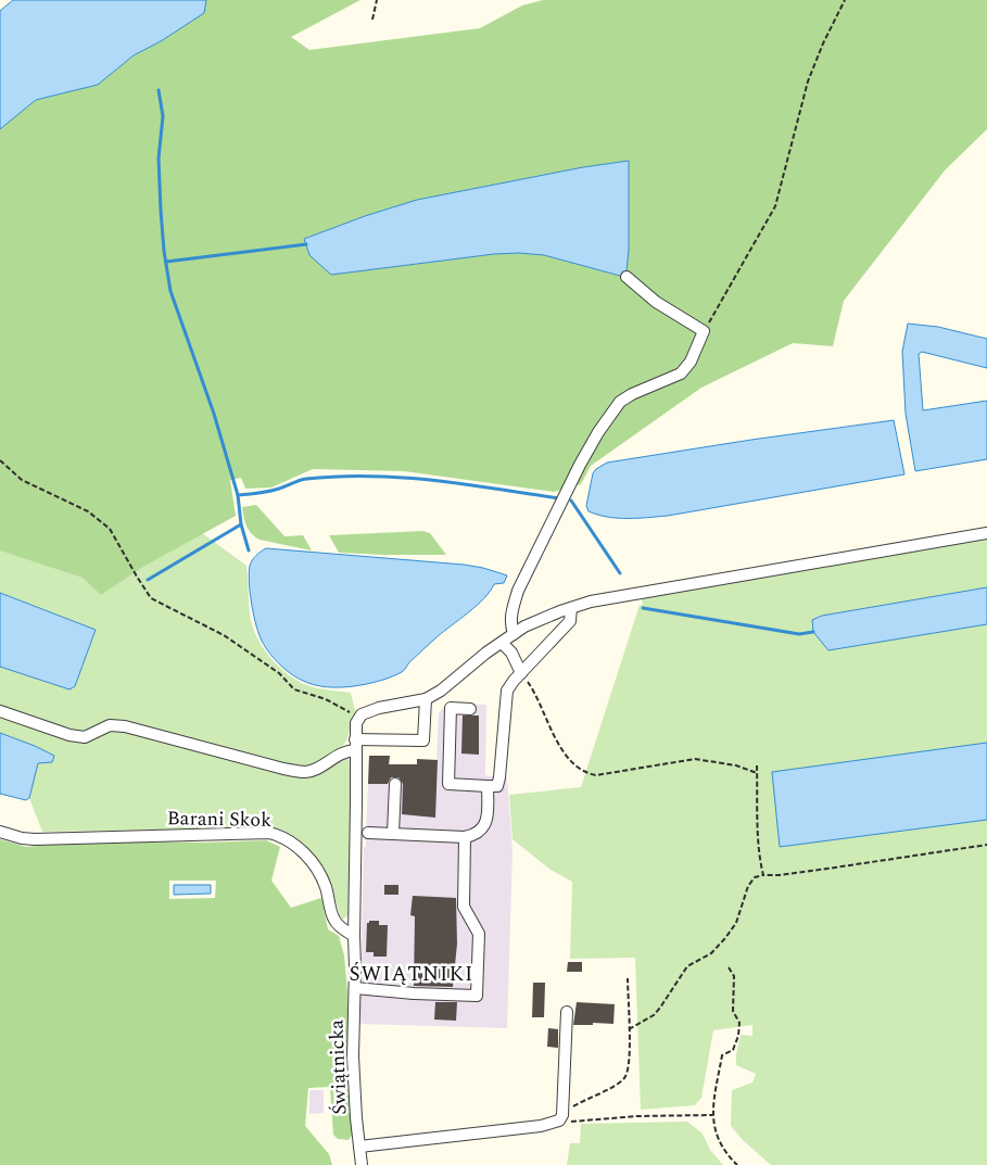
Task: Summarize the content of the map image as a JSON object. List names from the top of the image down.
{
  "streets": {
    "street": ["Barani Skok", "Świątnicka"]
  },
  "crossings": [
    ["Barani Skok", "Świątnicka"]
  ],
  "districts": ["ŚWIĄTNIKI"]
}
